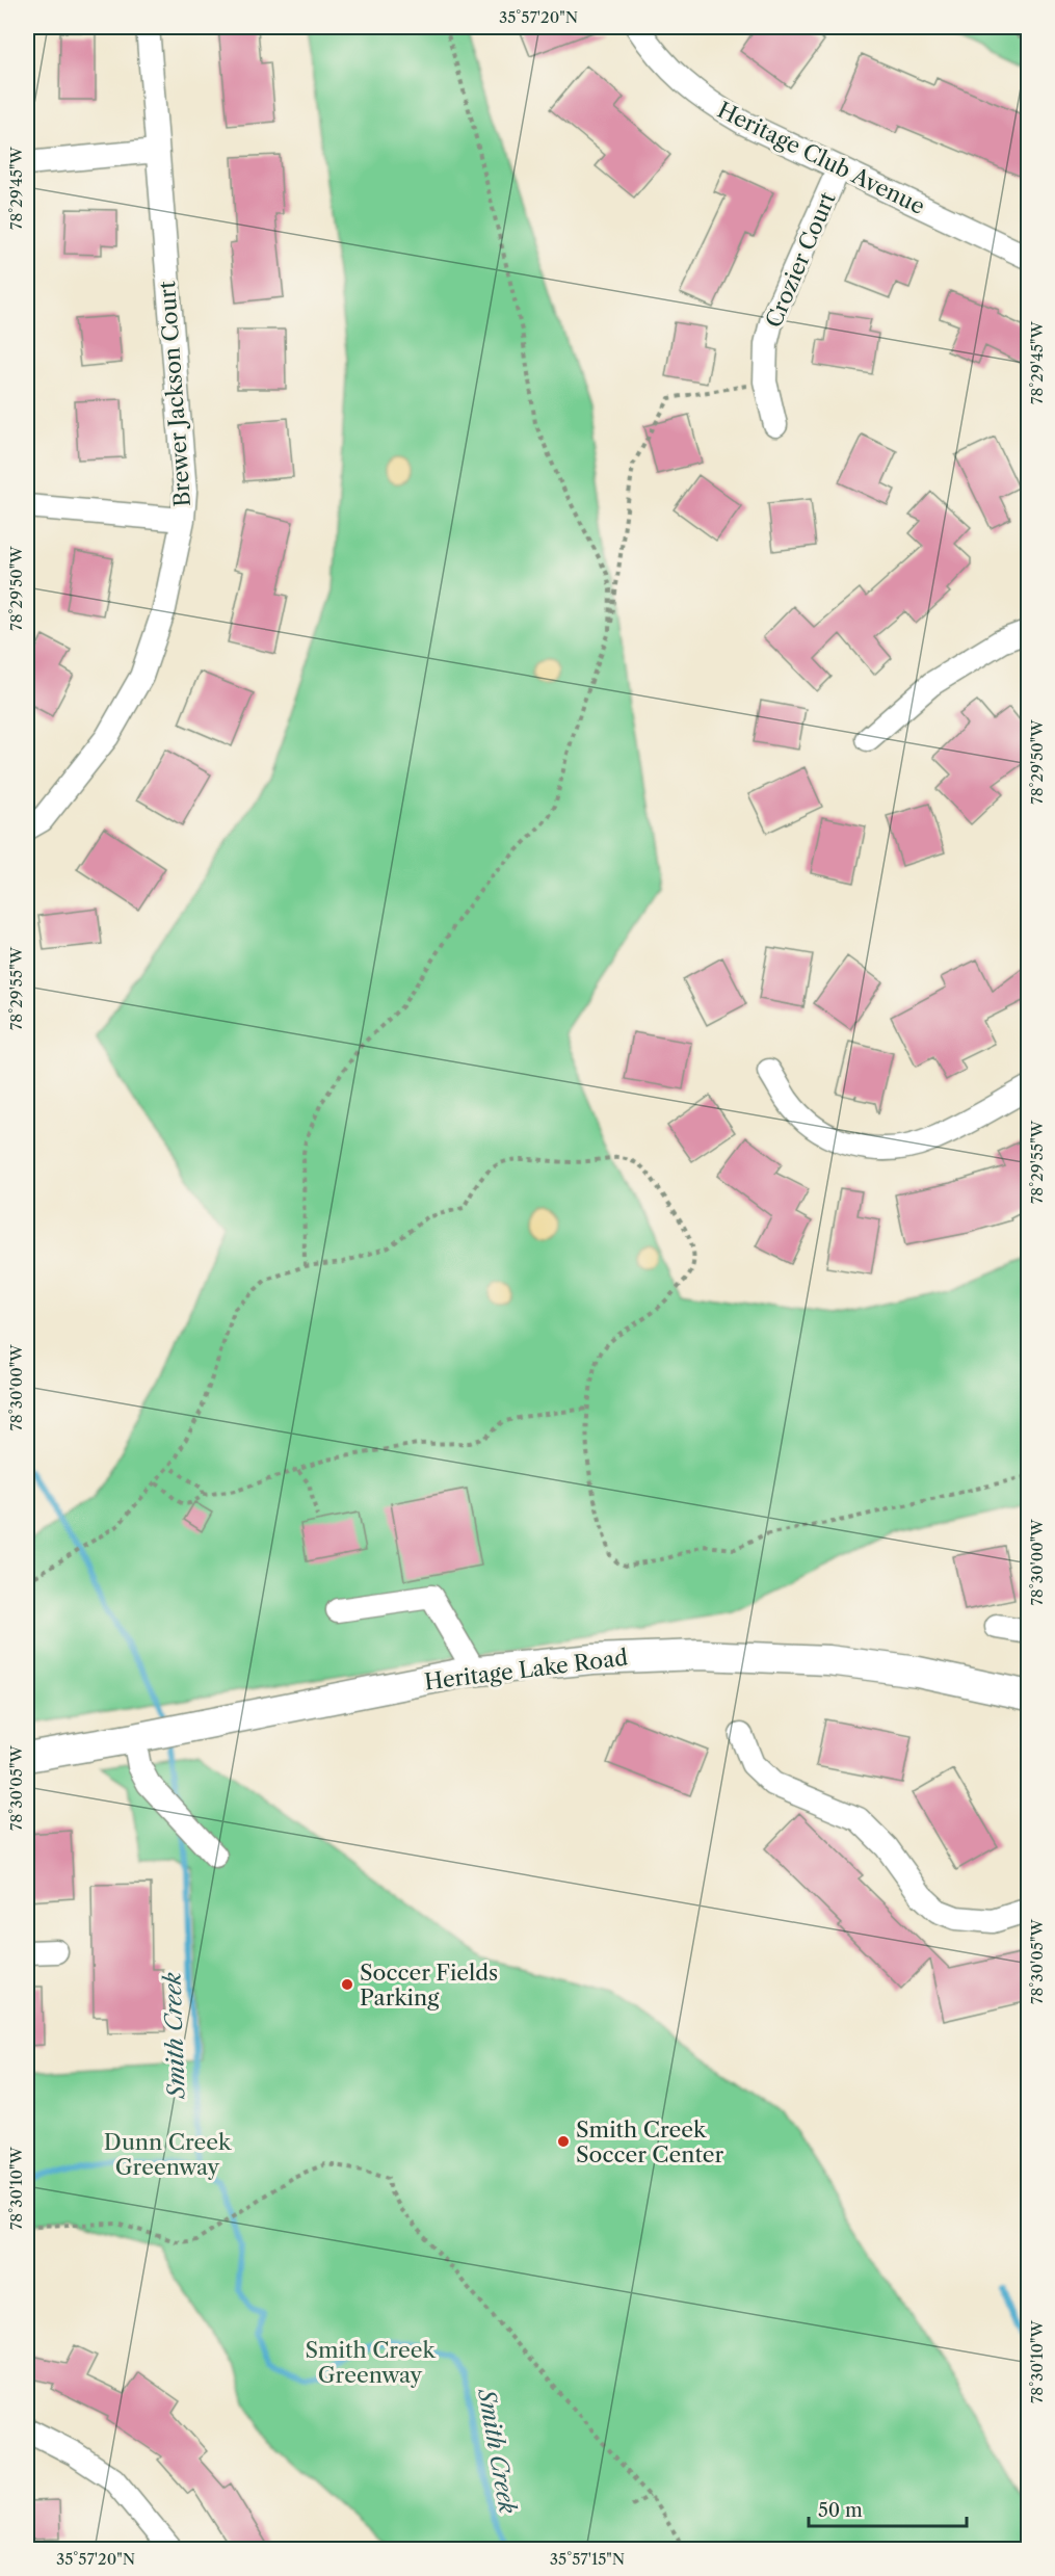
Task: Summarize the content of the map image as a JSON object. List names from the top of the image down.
{
  "streets": {
    "main road": ["Heritage Lake Road"],
    "street": ["Heritage Club Avenue", "Crozier Court", "Brewer Jackson Court"]
  },
  "crossings": [
    ["Heritage Club Avenue", "Crozier Court"]
  ],
  "water": ["Smith Creek"],
  "parks": ["Dunn Creek Greenway", "Smith Creek Greenway"],
  "places": ["Soccer Fields Parking", "Smith Creek Soccer Center"],
  "scale_bar": "50 m",
  "coordinates": [
    "35°57'20\"N",
    "78°29'45\"W",
    "78°29'50\"W",
    "78°29'55\"W",
    "78°30'00\"W",
    "78°30'05\"W",
    "78°30'10\"W",
    "35°57'15\"N"
  ]
}
